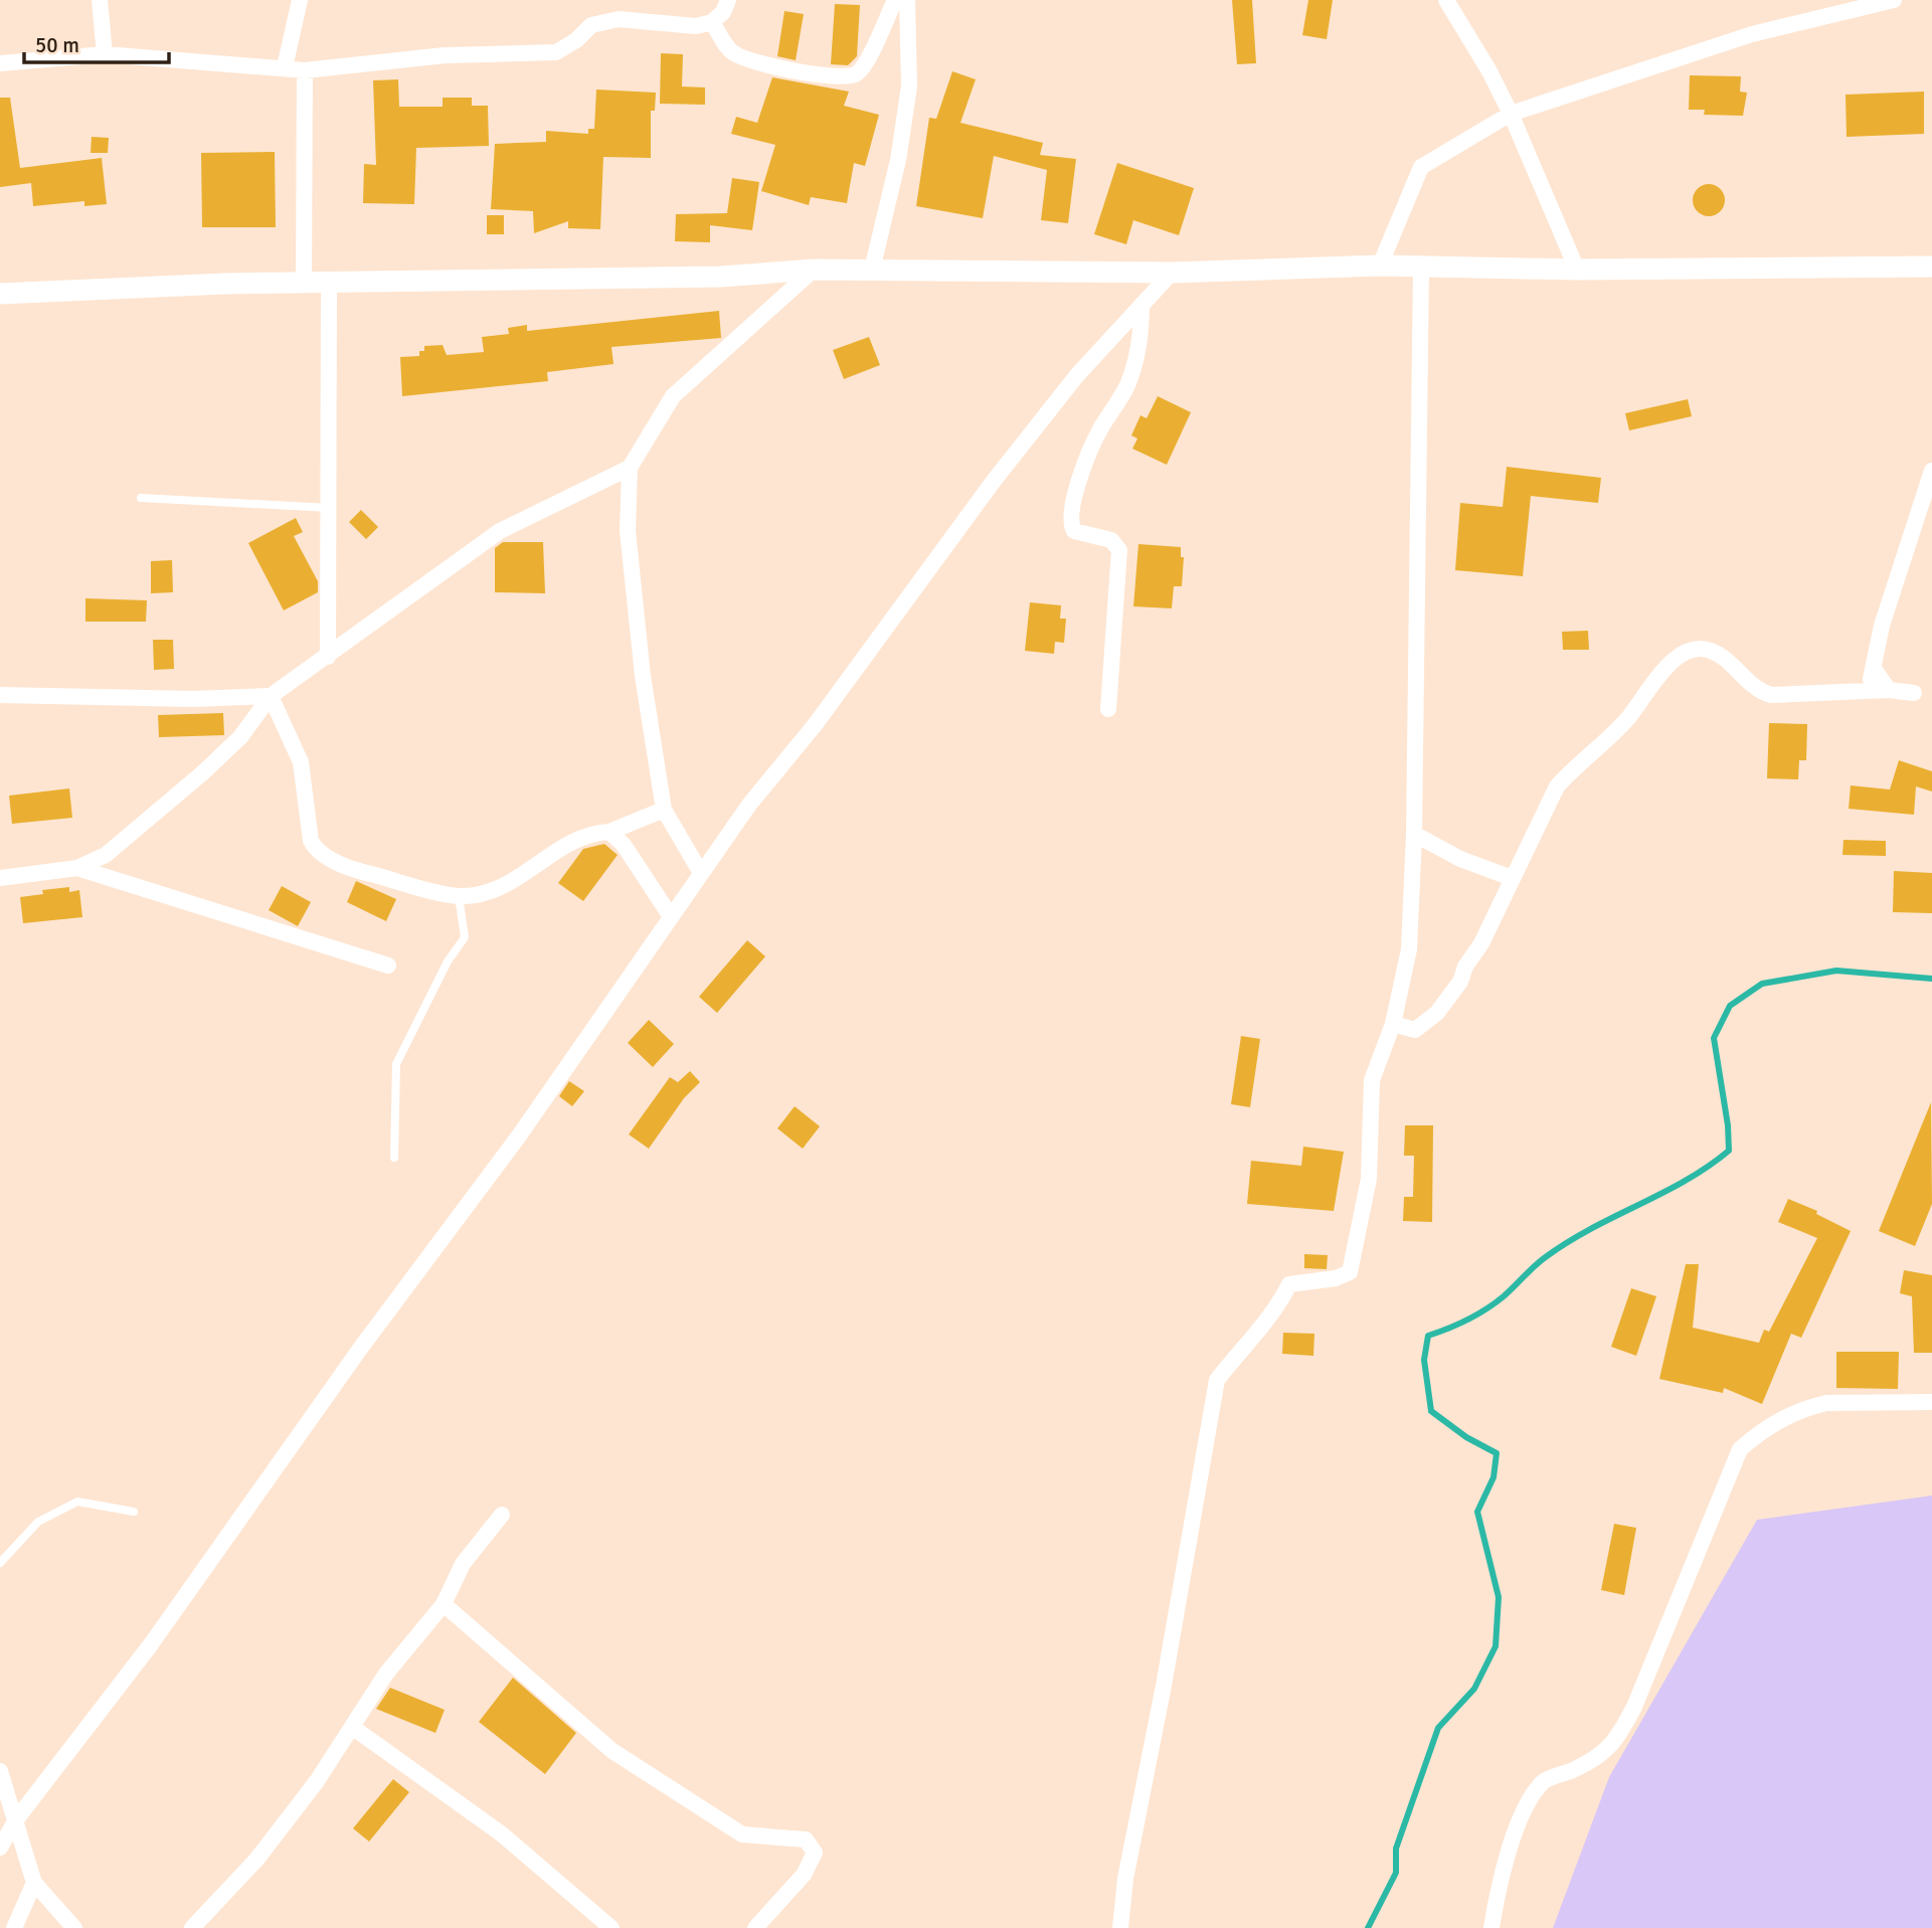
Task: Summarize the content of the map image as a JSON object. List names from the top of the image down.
{
  "scale_bar": "50 m"
}
